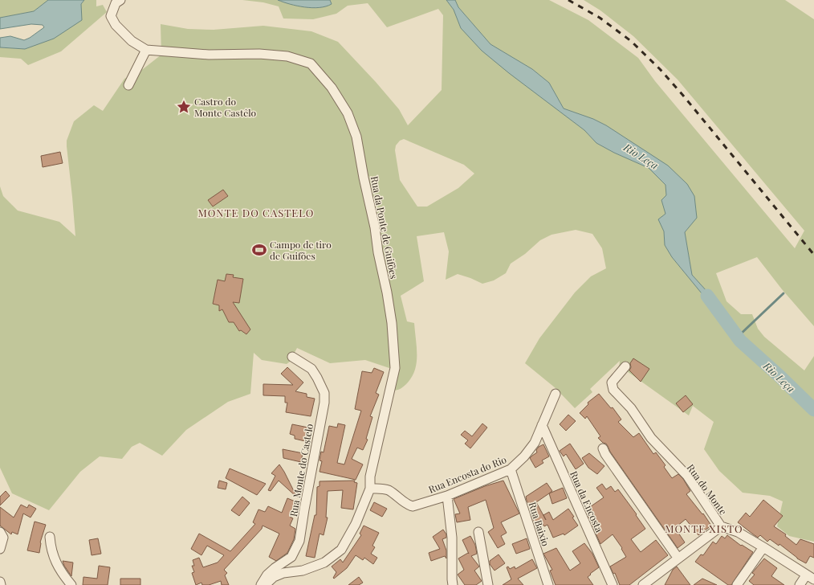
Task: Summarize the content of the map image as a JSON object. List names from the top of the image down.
{
  "streets": {
    "street": [
      "Rua da Ponte de Guifões",
      "Rua Monte do Castelo",
      "Rua Encosta do Rio",
      "Rua do Monte",
      "Rua da Encosta",
      "Rua Baixio"
    ]
  },
  "crossings": [
    ["Rua da Ponte de Guifões", "Rua Encosta do Rio"],
    ["Rua Encosta do Rio", "Rua da Encosta"],
    ["Rua Encosta do Rio", "Rua Baixio"]
  ],
  "districts": ["MONTE DO CASTELO", "MONTE XISTO"],
  "water": ["Rio Leça"],
  "places": {
    "place": ["Castro do Monte Castêlo"],
    "sports": ["Campo de tiro de Guifões"]
  }
}
